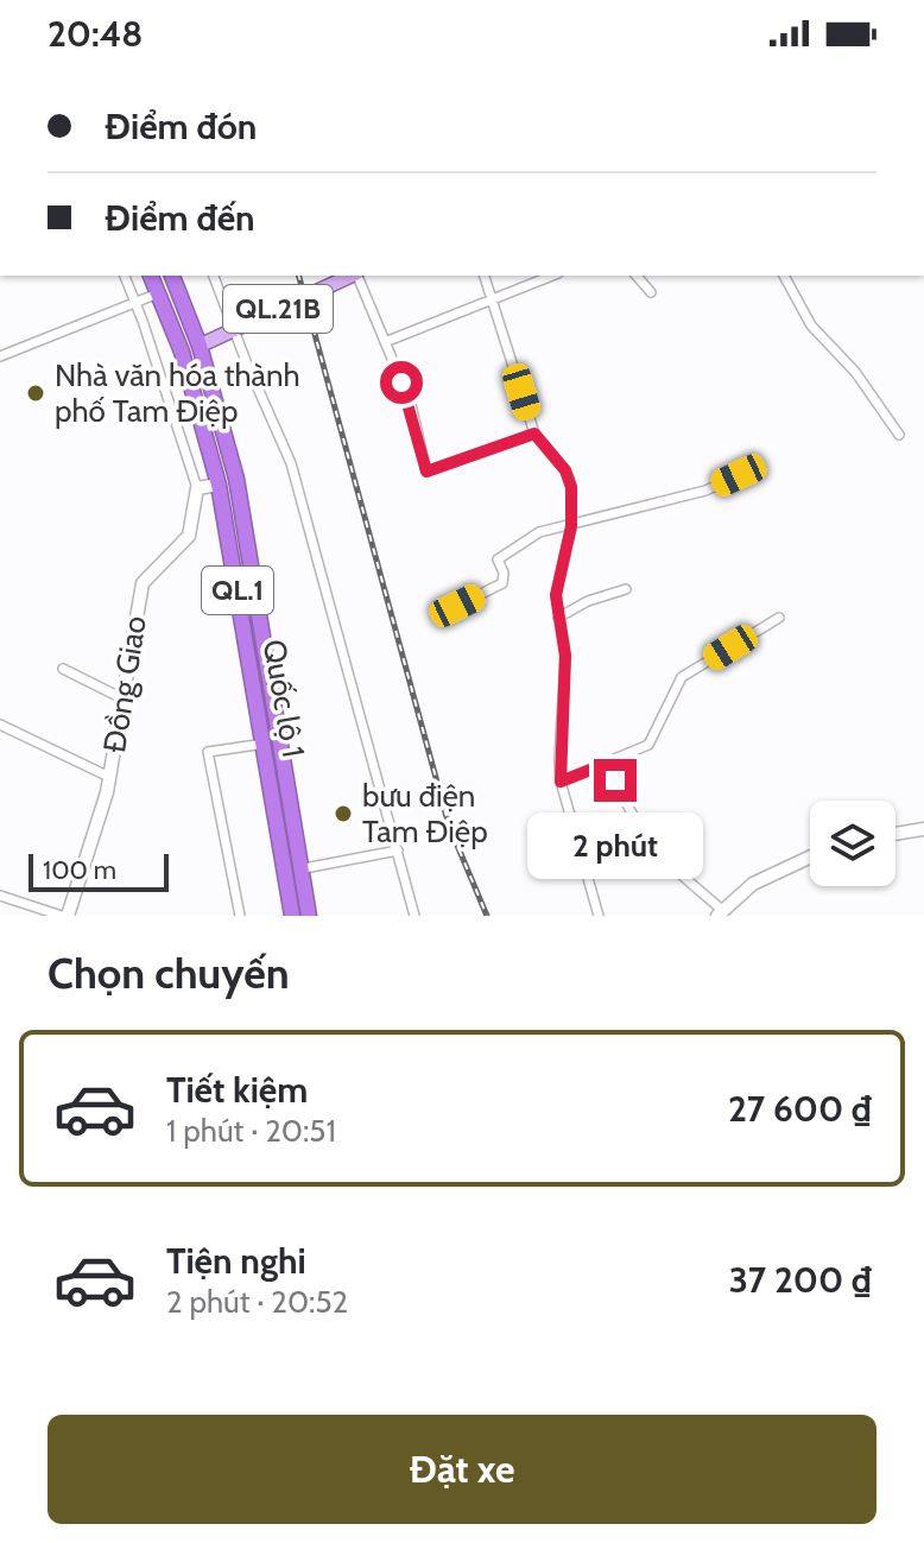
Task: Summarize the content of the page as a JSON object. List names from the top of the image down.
{
  "streets": {
    "highway": ["QL.1", "Quốc lộ 1"],
    "main road": ["QL.21B", "Đồng Giao"]
  },
  "crossings": [
    ["QL.21B", "Quốc lộ 1"]
  ],
  "places": ["Nhà văn hóa thành phố Tam Điệp", "bưu điện Tam Điệp"],
  "scale_bar": "100 m",
  "page": {
    "status": "20:48",
    "banner": ["Điểm đón", "Điểm đến"],
    "bubble": "2 phút",
    "scale": "100 m",
    "heading": "Chọn chuyến",
    "list": [
      {
        "name": "Tiết kiệm",
        "note": "1 phút · 20:51",
        "value": "27 600 ₫"
      },
      {
        "name": "Tiện nghi",
        "note": "2 phút · 20:52",
        "value": "37 200 ₫"
      }
    ],
    "buttons": "Đặt xe"
  }
}
